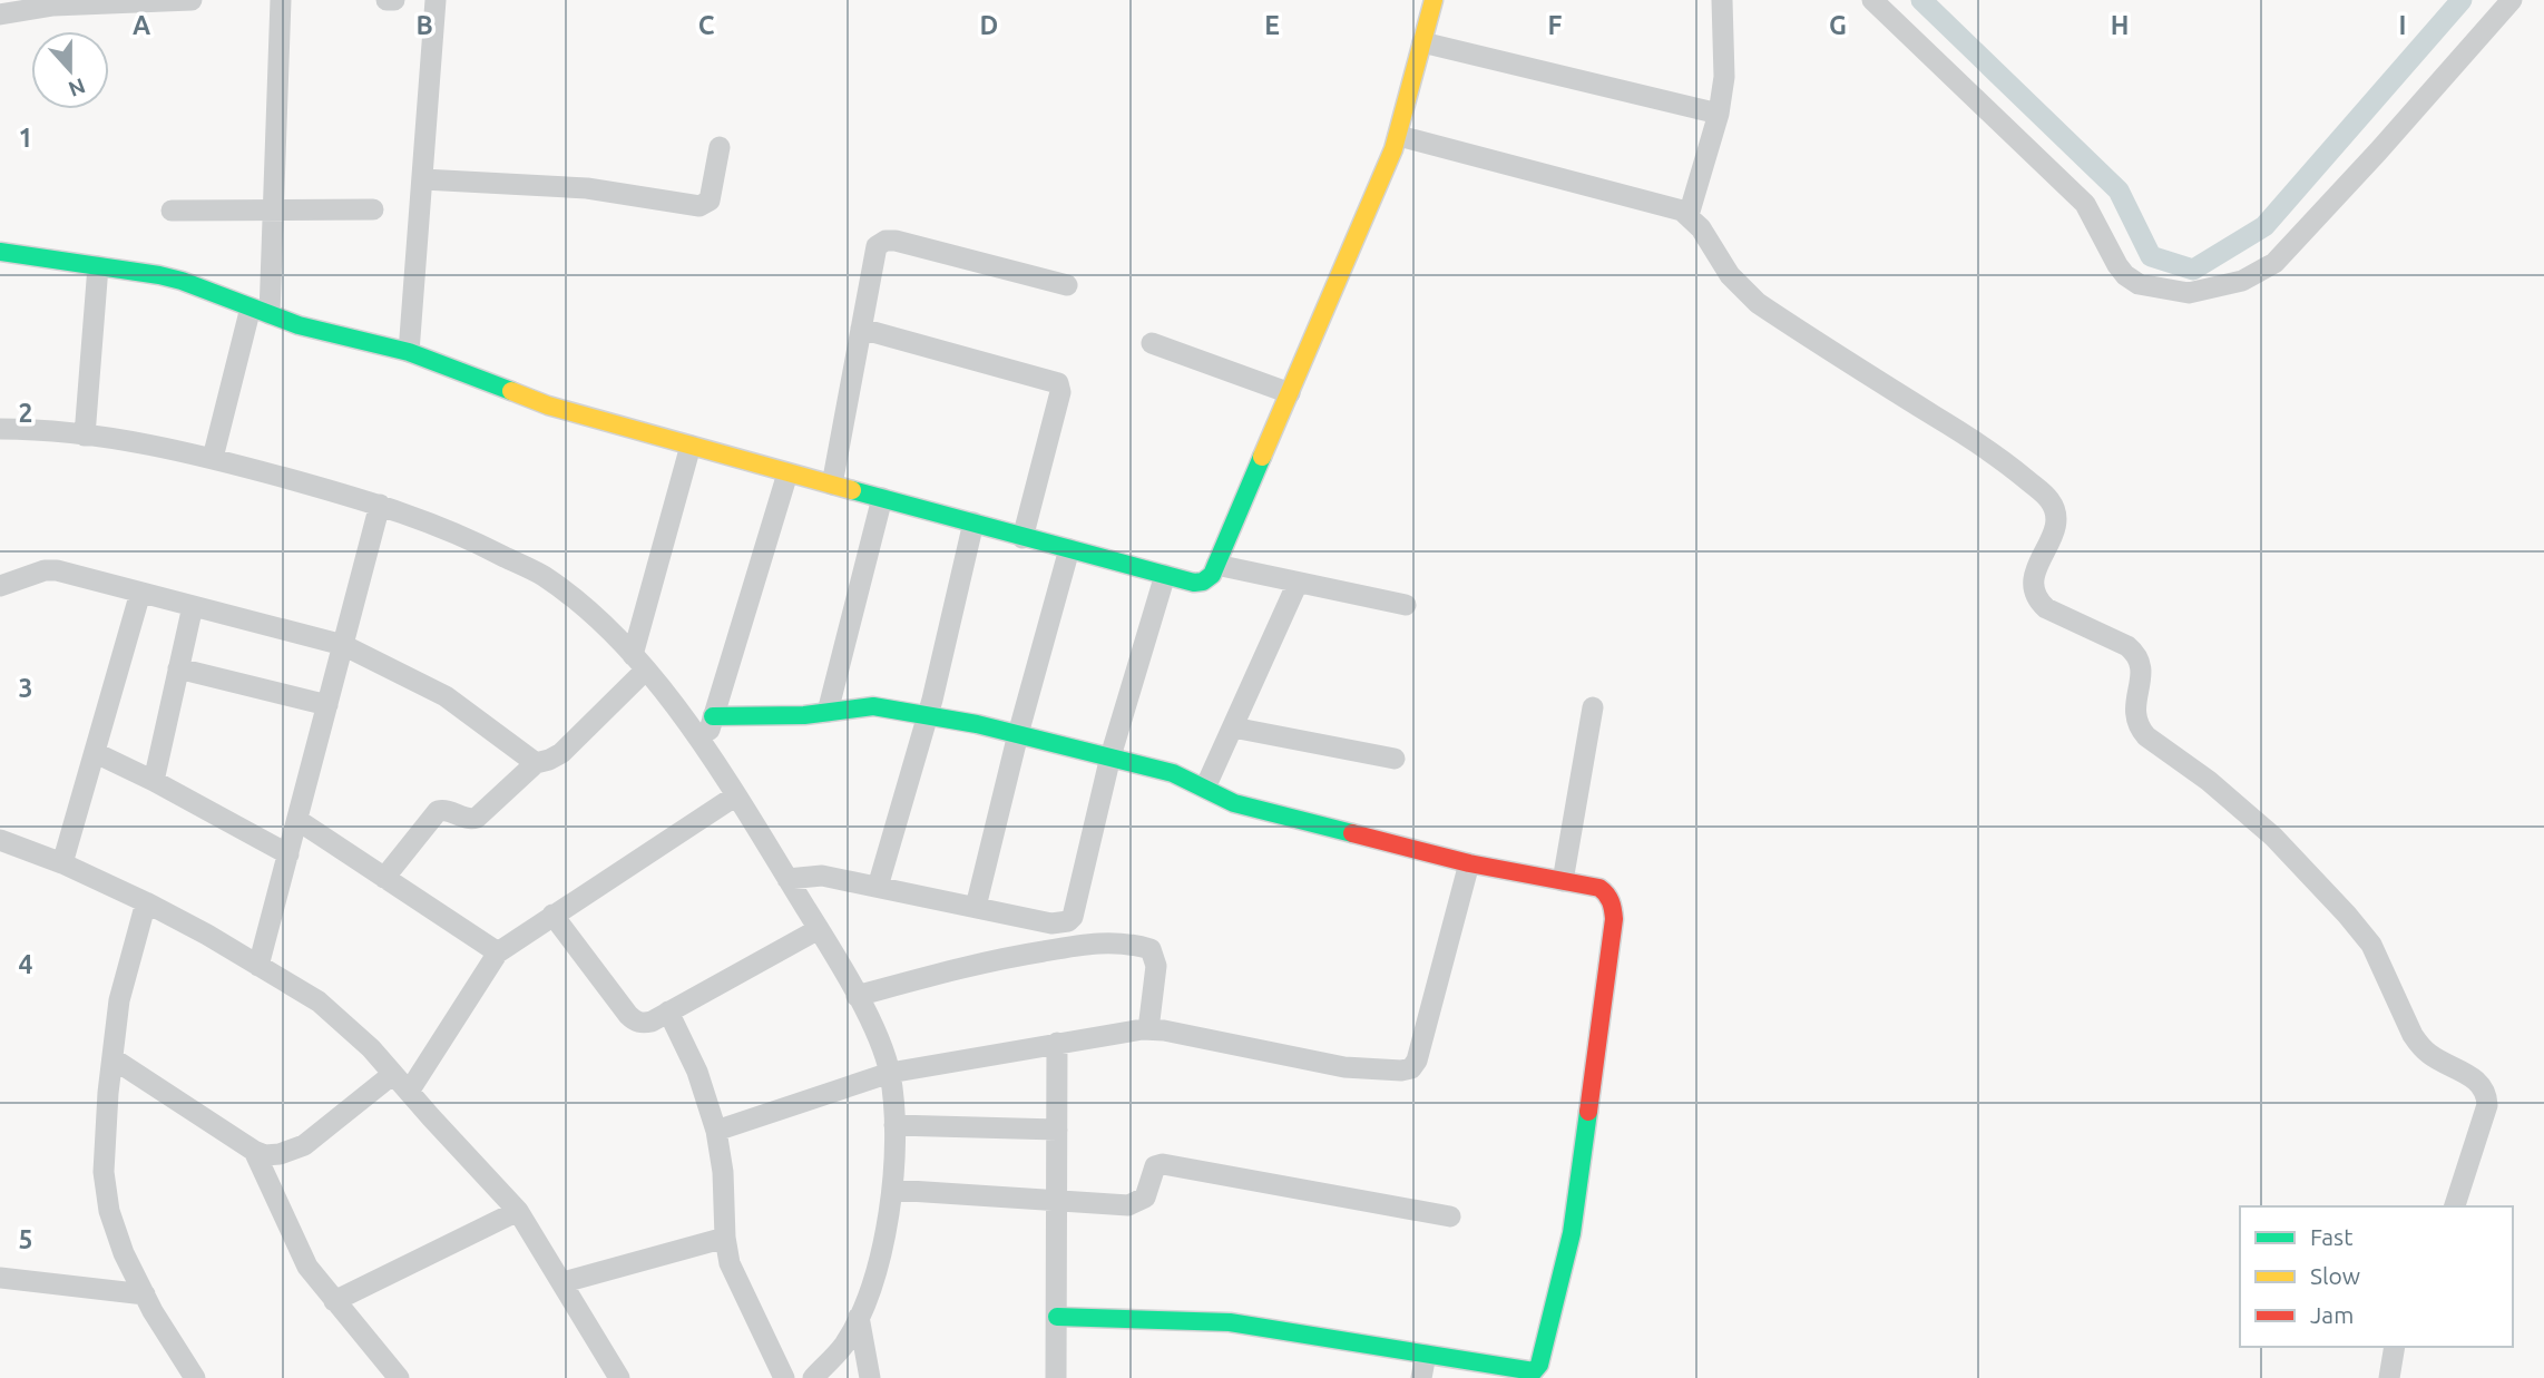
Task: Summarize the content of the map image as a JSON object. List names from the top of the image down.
{
  "legend": ["Fast", "Slow", "Jam"],
  "north": "bottom",
  "grid": {
    "columns": [
      "A",
      "B",
      "C",
      "D",
      "E",
      "F",
      "G",
      "H",
      "I"
    ],
    "rows": [
      "1",
      "2",
      "3",
      "4",
      "5"
    ]
  }
}
